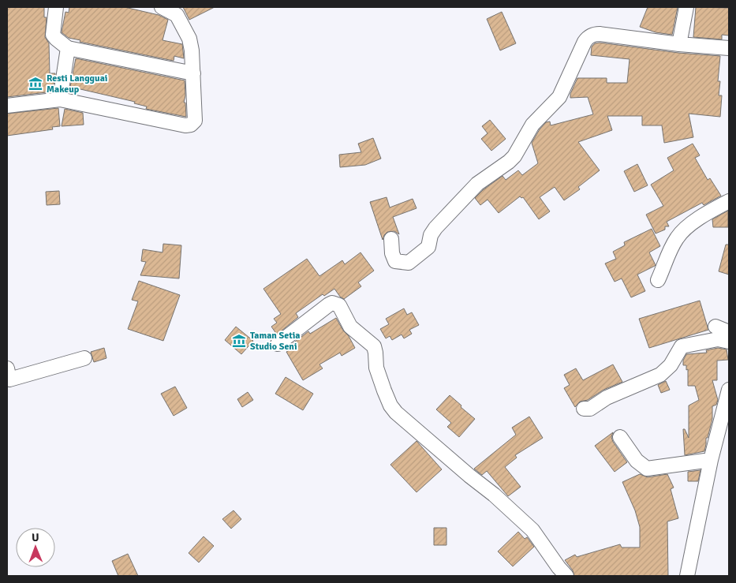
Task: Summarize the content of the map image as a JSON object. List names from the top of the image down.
{
  "places": {
    "museum": ["Resti Langguai Makeup", "Taman Setia Studio Seni"]
  },
  "north": "top"
}
